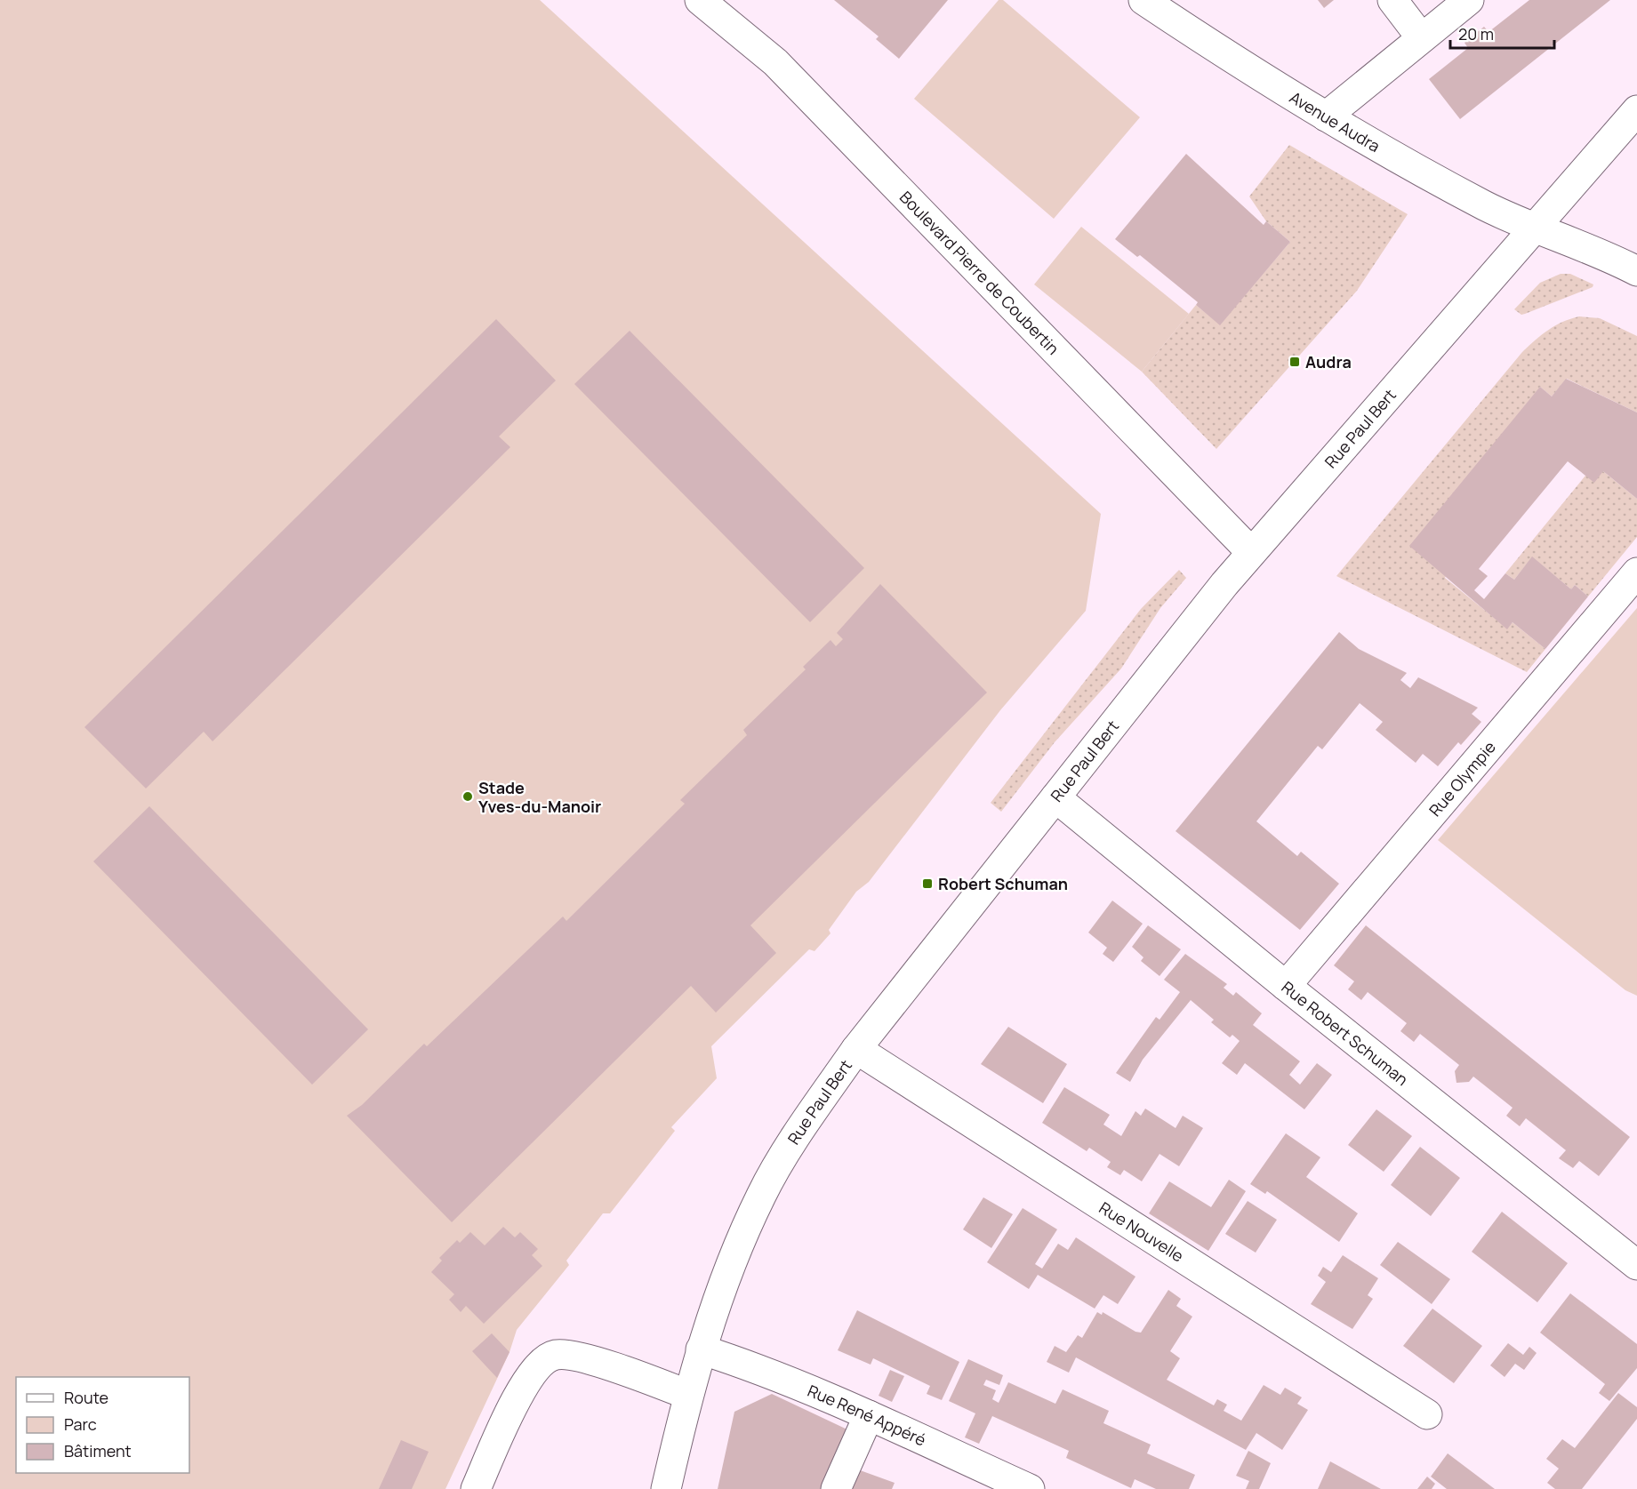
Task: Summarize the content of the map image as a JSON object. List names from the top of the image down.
{
  "streets": {
    "street": [
      "Avenue Audra",
      "Boulevard Pierre de Coubertin",
      "Rue Paul Bert",
      "Rue Olympie",
      "Rue Robert Schuman",
      "Rue Nouvelle",
      "Rue René Appéré"
    ]
  },
  "crossings": [
    ["Avenue Audra", "Rue Paul Bert"],
    ["Boulevard Pierre de Coubertin", "Rue Paul Bert"],
    ["Rue Paul Bert", "Rue Robert Schuman"],
    ["Rue Paul Bert", "Rue Nouvelle"],
    ["Rue Paul Bert", "Rue René Appéré"],
    ["Rue Olympie", "Rue Robert Schuman"]
  ],
  "places": {
    "transit": ["Audra", "Robert Schuman"],
    "other": ["Stade Yves-du-Manoir"]
  },
  "legend": ["Route", "Parc", "Bâtiment"],
  "scale_bar": "20 m"
}
